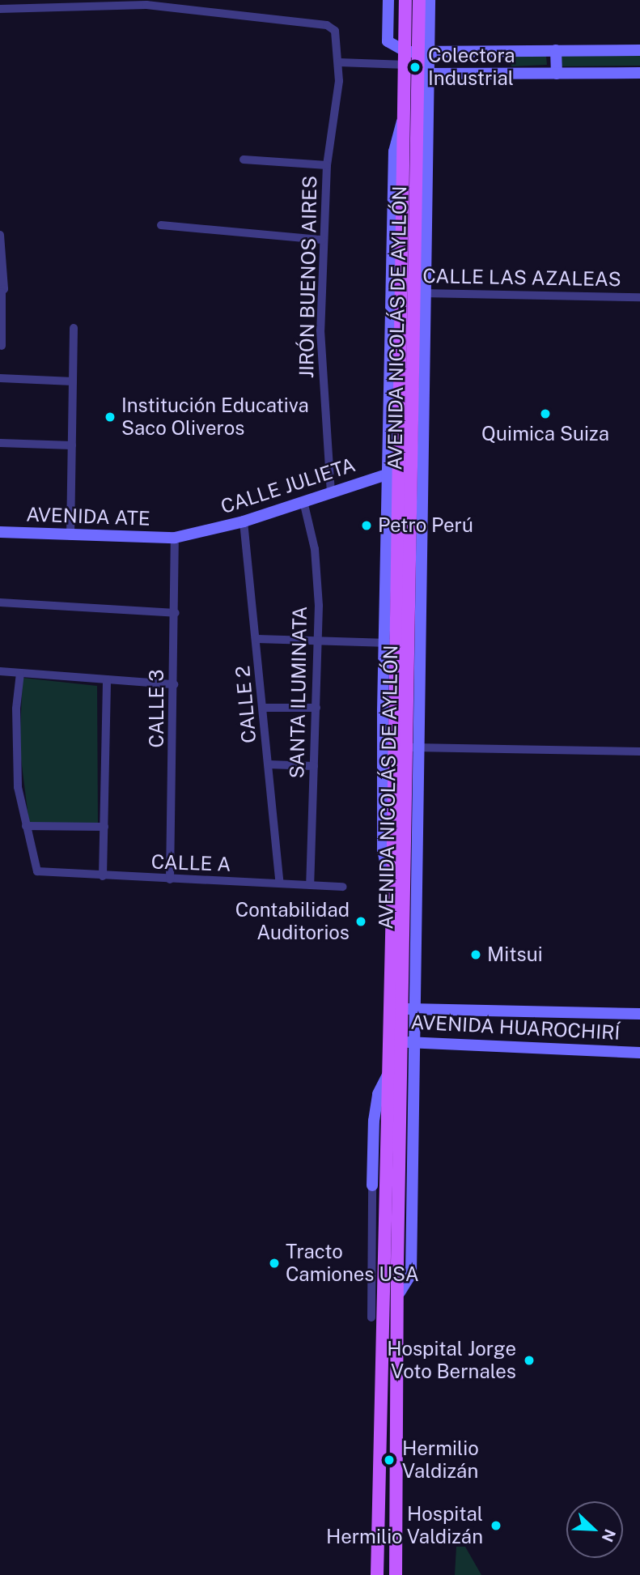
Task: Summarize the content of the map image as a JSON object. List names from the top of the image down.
{
  "streets": {
    "main road": [
      "AVENIDA NICOLÁS DE AYLLÓN",
      "CALLE JULIETA",
      "AVENIDA ATE",
      "AVENIDA HUAROCHIRÍ"
    ],
    "street": [
      "JIRÓN BUENOS AIRES",
      "CALLE LAS AZALEAS",
      "SANTA ILUMINATA",
      "CALLE 2",
      "CALLE 3",
      "CALLE A"
    ]
  },
  "crossings": [
    ["JIRÓN BUENOS AIRES", "CALLE JULIETA"],
    ["CALLE LAS AZALEAS", "AVENIDA NICOLÁS DE AYLLÓN"],
    ["AVENIDA NICOLÁS DE AYLLÓN", "CALLE JULIETA"],
    ["AVENIDA NICOLÁS DE AYLLÓN", "AVENIDA HUAROCHIRÍ"],
    ["CALLE JULIETA", "AVENIDA ATE"],
    ["CALLE JULIETA", "SANTA ILUMINATA"],
    ["CALLE JULIETA", "CALLE 2"],
    ["CALLE JULIETA", "CALLE 3"],
    ["AVENIDA ATE", "CALLE 3"],
    ["SANTA ILUMINATA", "CALLE A"],
    ["CALLE 2", "CALLE A"],
    ["CALLE 3", "CALLE A"]
  ],
  "places": [
    "Colectora Industrial",
    "Quimica Suiza",
    "Institución Educativa Saco Oliveros",
    "Petro Perú",
    "Contabilidad Auditorios",
    "Mitsui",
    "Tracto Camiones USA",
    "Hospital Jorge Voto Bernales",
    "Hermilio Valdizán",
    "Hospital Hermilio Valdizán"
  ],
  "north": "bottom right"
}
